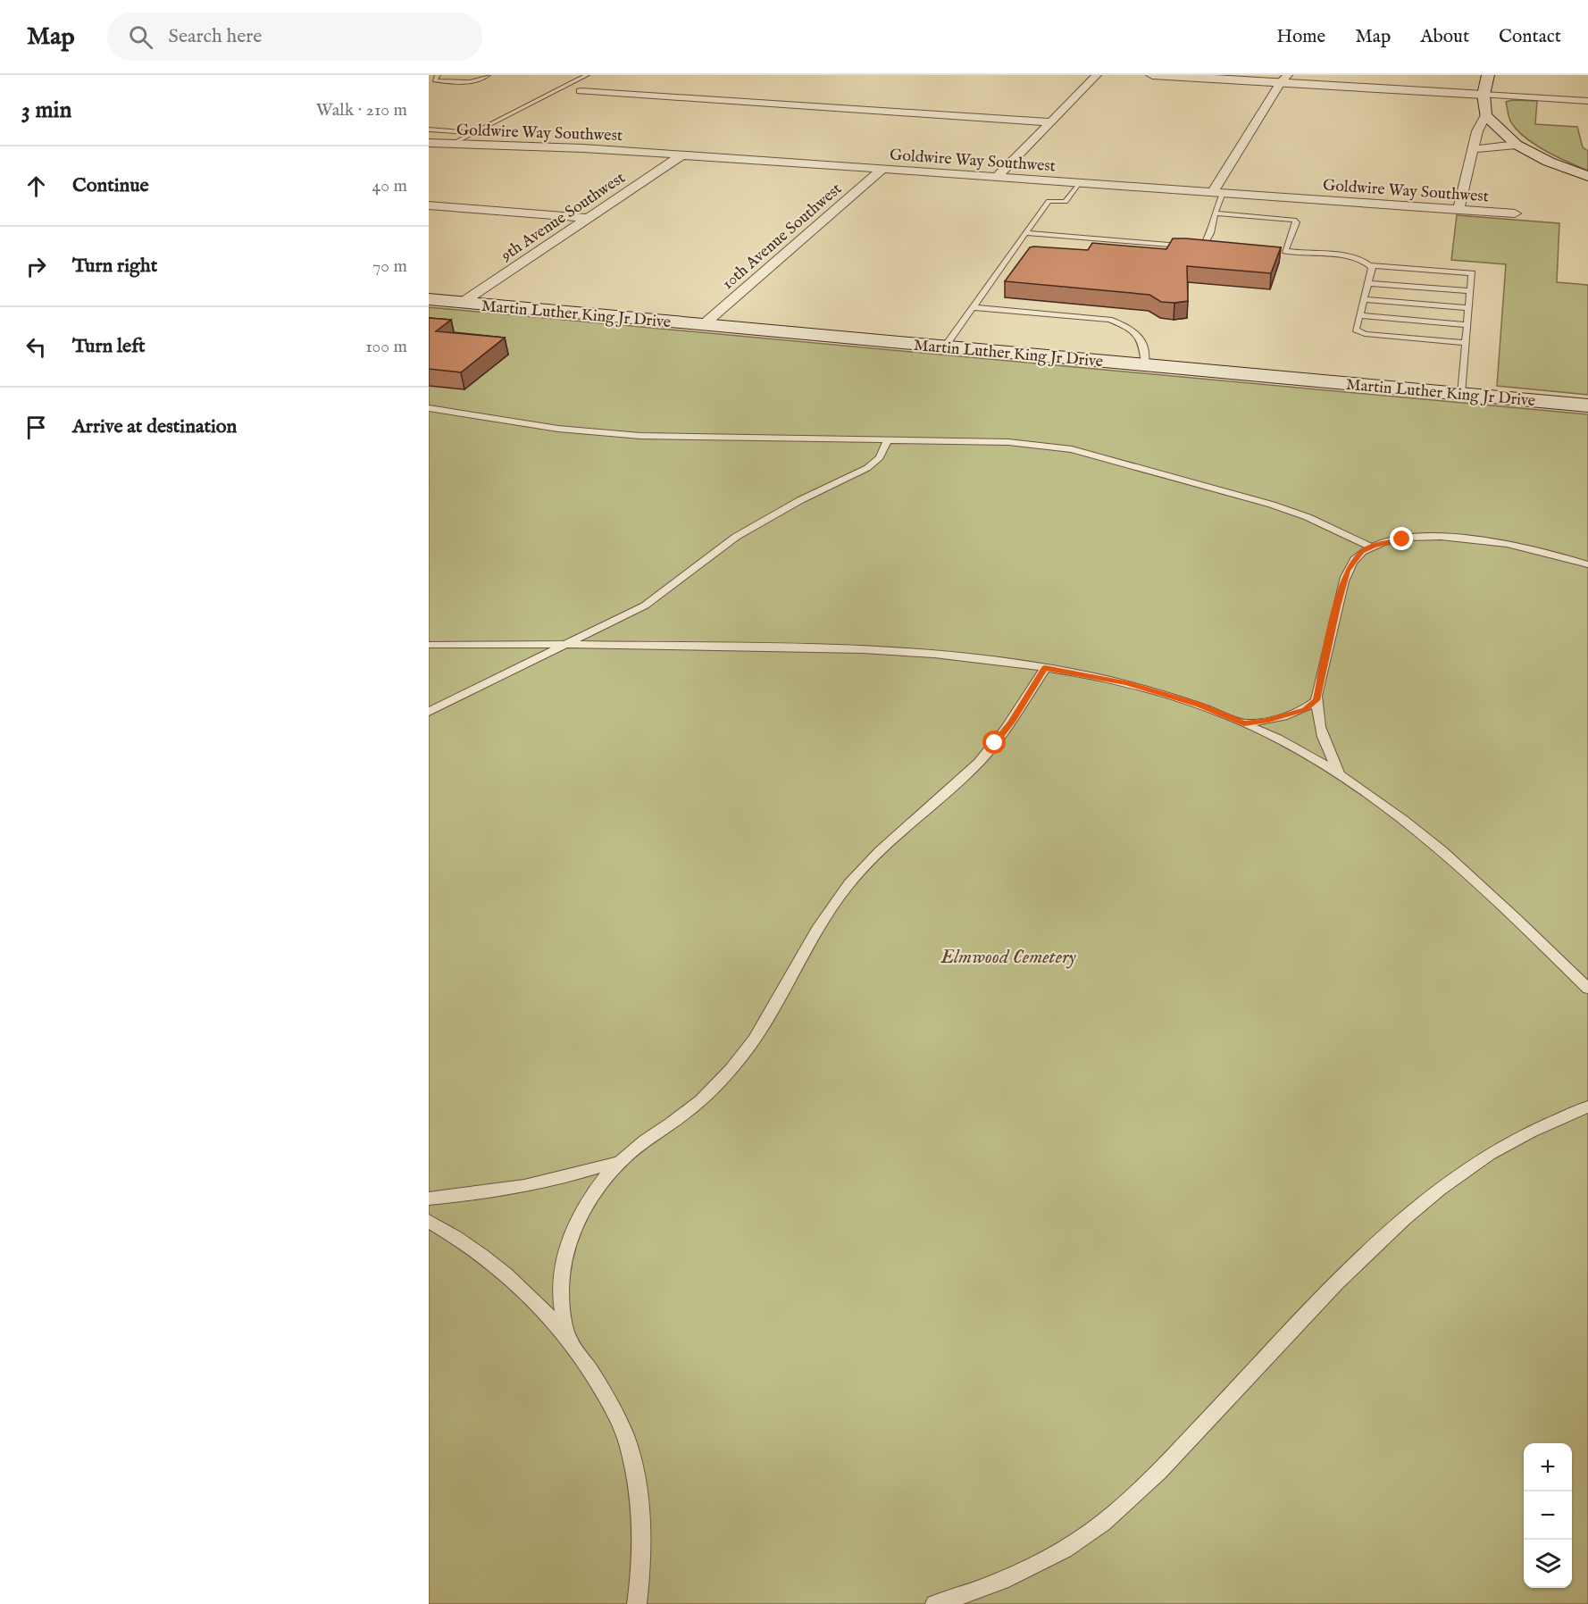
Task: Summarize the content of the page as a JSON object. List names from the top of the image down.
{
  "streets": {
    "main road": ["Martin Luther King Jr Drive"],
    "street": ["Goldwire Way Southwest", "9th Avenue Southwest", "10th Avenue Southwest"]
  },
  "crossings": [
    ["Goldwire Way Southwest", "9th Avenue Southwest"],
    ["Goldwire Way Southwest", "10th Avenue Southwest"],
    ["9th Avenue Southwest", "Martin Luther King Jr Drive"],
    ["10th Avenue Southwest", "Martin Luther King Jr Drive"]
  ],
  "parks": ["Elmwood Cemetery"],
  "page": {
    "header": "Map",
    "search": "Search here",
    "nav": [
      "Home",
      "Map",
      "About",
      "Contact"
    ],
    "heading": ["3 min", "Walk · 210 m"],
    "list": [
      ["Continue", "40 m"],
      ["Turn right", "70 m"],
      ["Turn left", "100 m"],
      "Arrive at destination"
    ],
    "map_buttons": ["+", "−"]
  }
}
